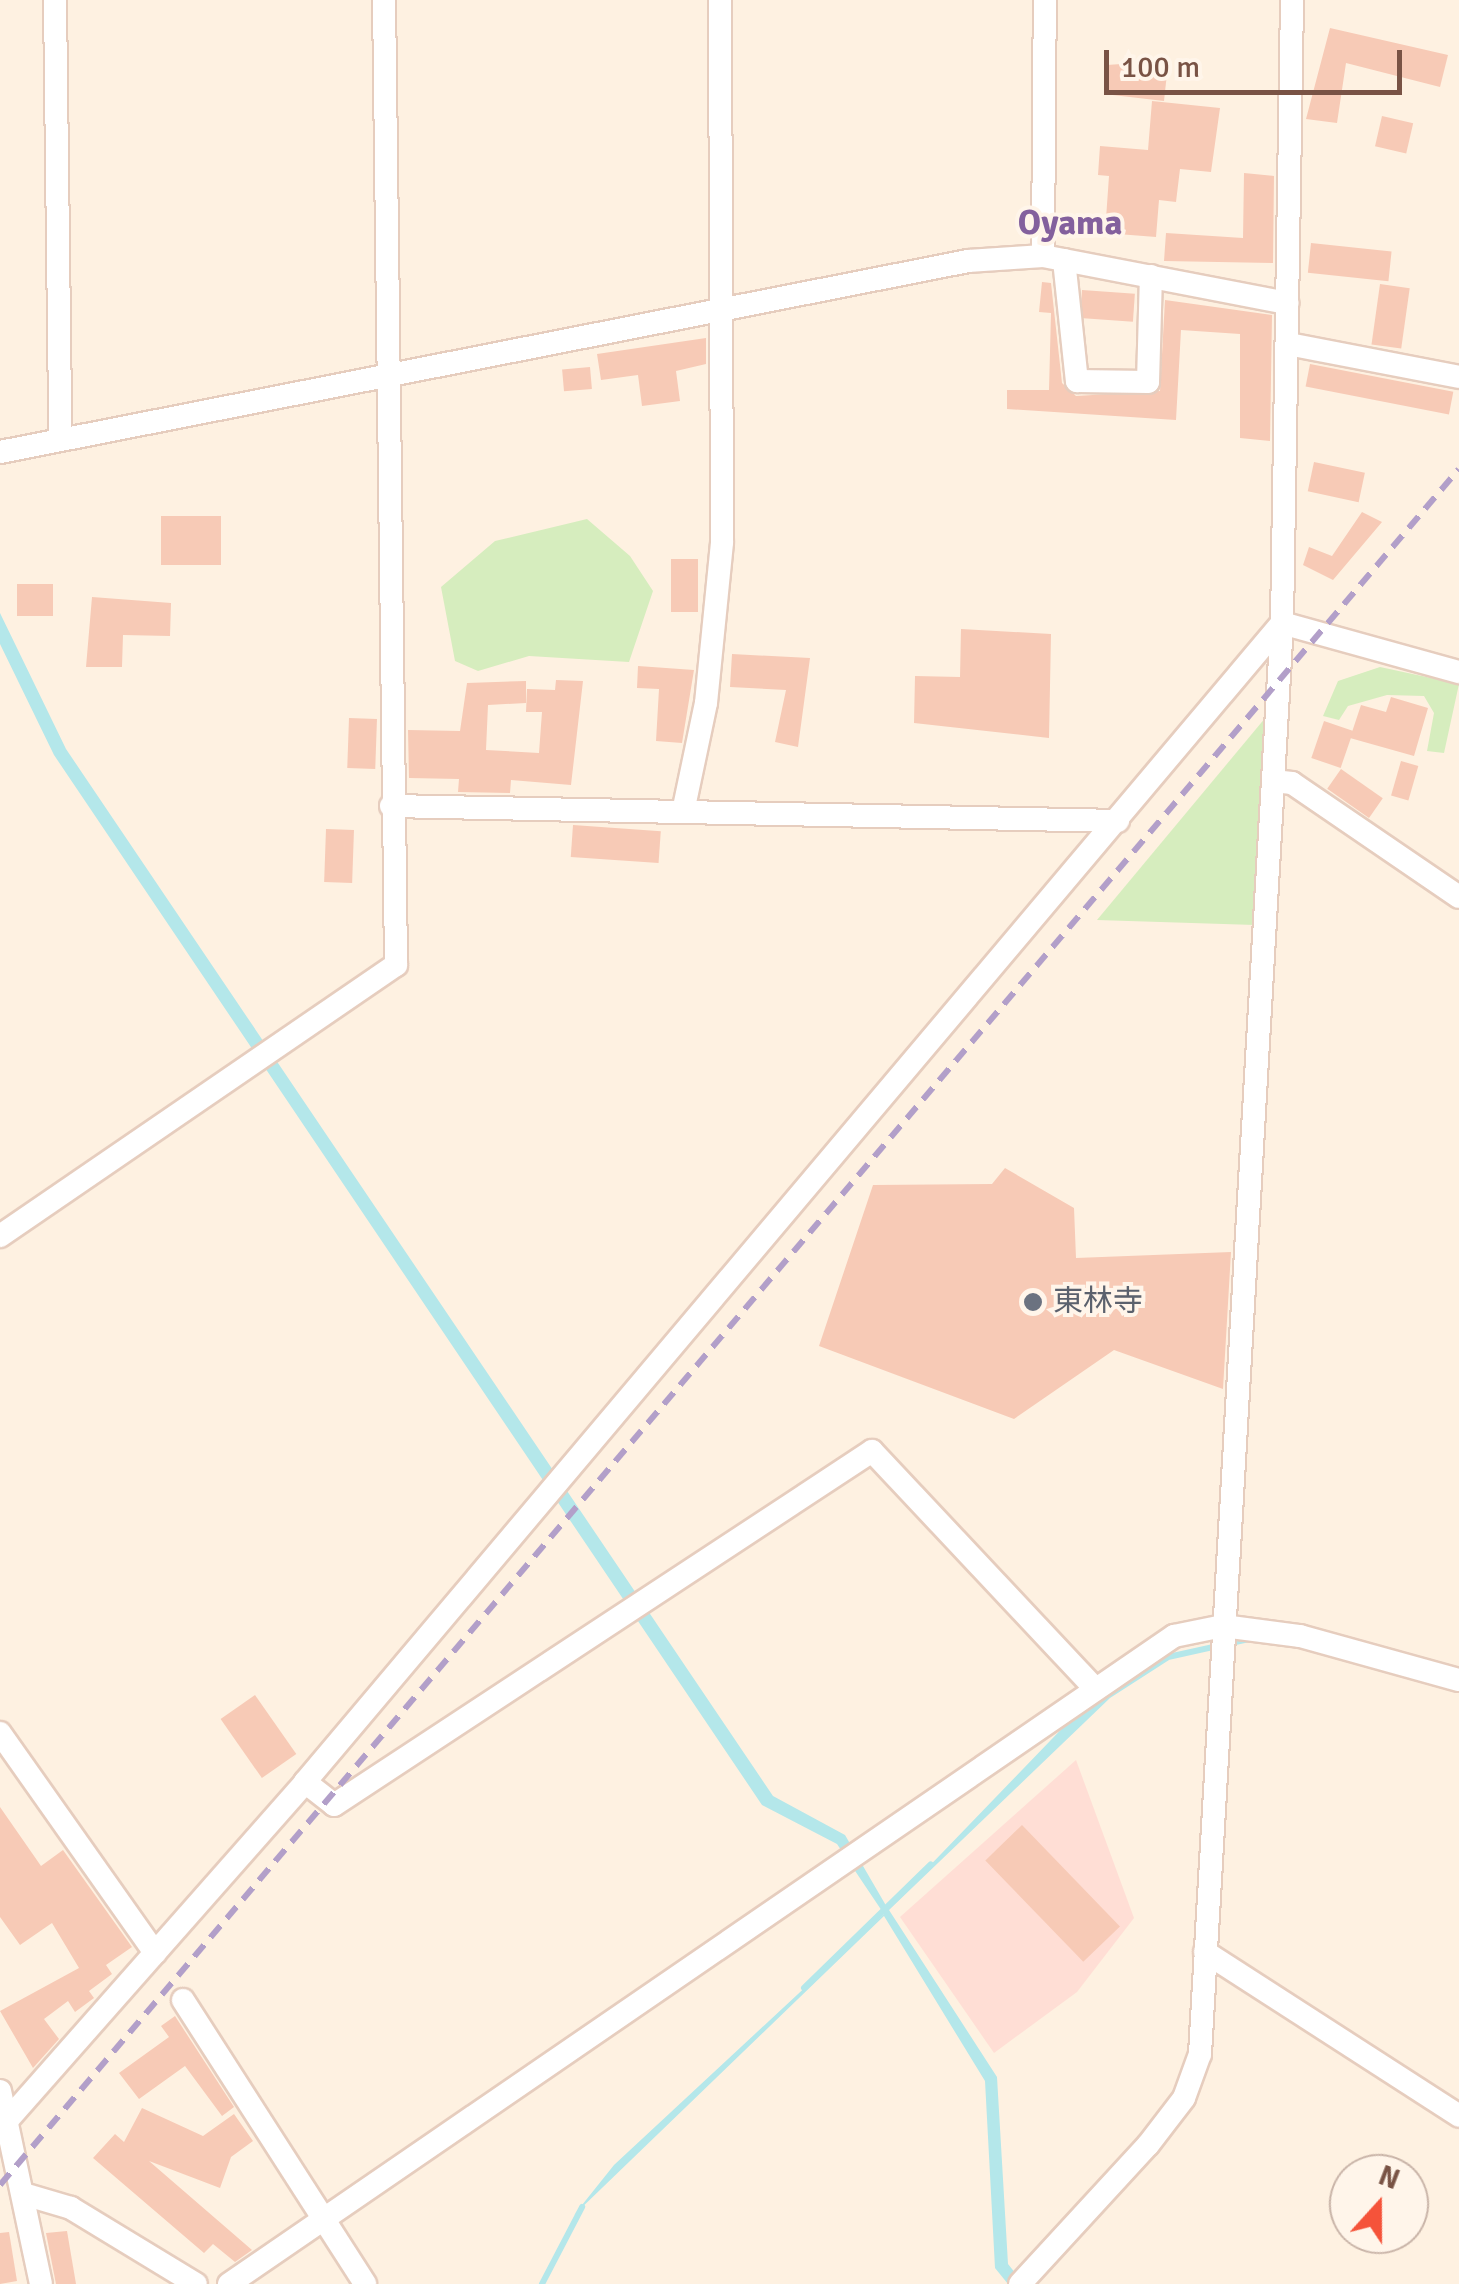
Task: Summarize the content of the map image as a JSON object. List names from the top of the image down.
{
  "districts": ["Oyama"],
  "places": ["東林寺"],
  "scale_bar": "100 m",
  "north": "top"
}
